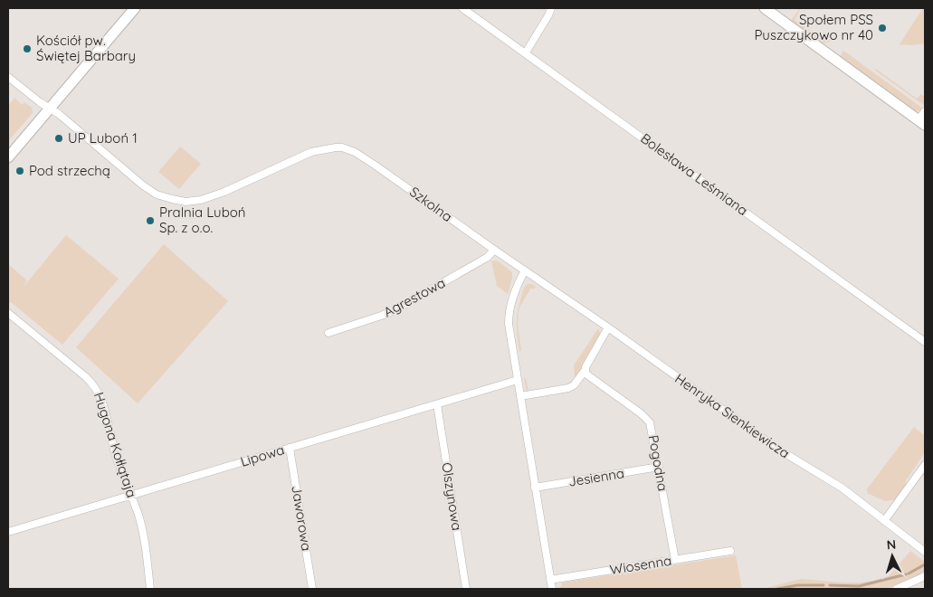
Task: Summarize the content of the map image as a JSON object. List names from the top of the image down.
{
  "streets": {
    "street": [
      "Bolesława Leśmiana",
      "Szkolna",
      "Agrestowa",
      "Henryka Sienkiewicza",
      "Hugona Kołłątaja",
      "Lipowa",
      "Pogodna",
      "Jesienna",
      "Olszynowa",
      "Jaworowa",
      "Wiosenna"
    ]
  },
  "crossings": [
    ["Szkolna", "Agrestowa"],
    ["Szkolna", "Henryka Sienkiewicza"],
    ["Hugona Kołłątaja", "Lipowa"],
    ["Lipowa", "Olszynowa"],
    ["Lipowa", "Jaworowa"],
    ["Pogodna", "Jesienna"],
    ["Pogodna", "Wiosenna"]
  ],
  "places": [
    "Społem PSS Puszczykowo nr 40",
    "Kościół pw. Świętej Barbary",
    "UP Luboń 1",
    "Pod strzechą",
    "Pralnia Luboń Sp. z o.o."
  ],
  "north": "top"
}
